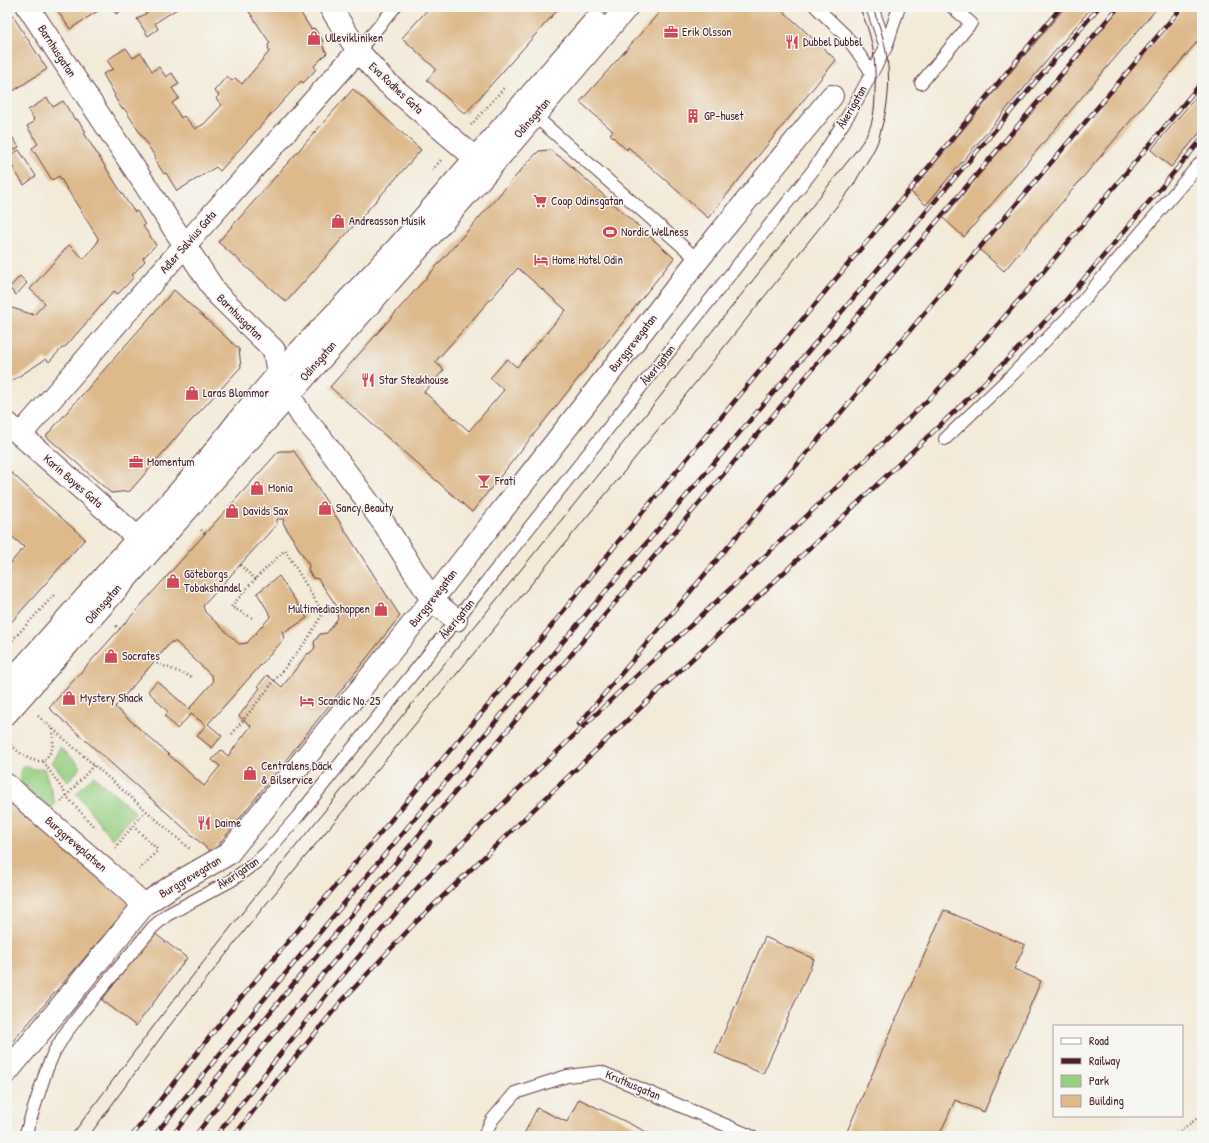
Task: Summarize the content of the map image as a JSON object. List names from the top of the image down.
{
  "streets": {
    "street": [
      "Barnhusgatan",
      "Eva Rodhes Gata",
      "Odinsgatan",
      "Adler Salvius Gata",
      "Burggrevegatan",
      "Karin Boyes Gata",
      "Burggreveplatsen"
    ],
    "lane": ["Åkerigatan", "Kruthusgatan"]
  },
  "crossings": [
    ["Barnhusgatan", "Åkerigatan"],
    ["Barnhusgatan", "Odinsgatan"],
    ["Barnhusgatan", "Adler Salvius Gata"],
    ["Barnhusgatan", "Burggrevegatan"],
    ["Eva Rodhes Gata", "Odinsgatan"],
    ["Eva Rodhes Gata", "Adler Salvius Gata"],
    ["Odinsgatan", "Karin Boyes Gata"],
    ["Adler Salvius Gata", "Karin Boyes Gata"],
    ["Burggrevegatan", "Burggreveplatsen"]
  ],
  "places": {
    "office": ["Erik Olsson", "Momentum"],
    "shop": [
      "Ullevikliniken",
      "Andreasson Musik",
      "Laras Blommor",
      "Monia",
      "Sancy Beauty",
      "Davids Sax",
      "Göteborgs Tobakshandel",
      "Multimediashoppen",
      "Socrates",
      "Mystery Shack",
      "Centralens Däck & Bilservice"
    ],
    "restaurant": ["Dubbel Dubbel", "Star Steakhouse", "Daime"],
    "building": ["GP-huset"],
    "supermarket": ["Coop Odinsgatan"],
    "sports": ["Nordic Wellness"],
    "hotel": ["Home Hotel Odin", "Scandic No. 25"],
    "bar": ["Frati"]
  },
  "legend": [
    "Road",
    "Railway",
    "Park",
    "Building"
  ]
}
